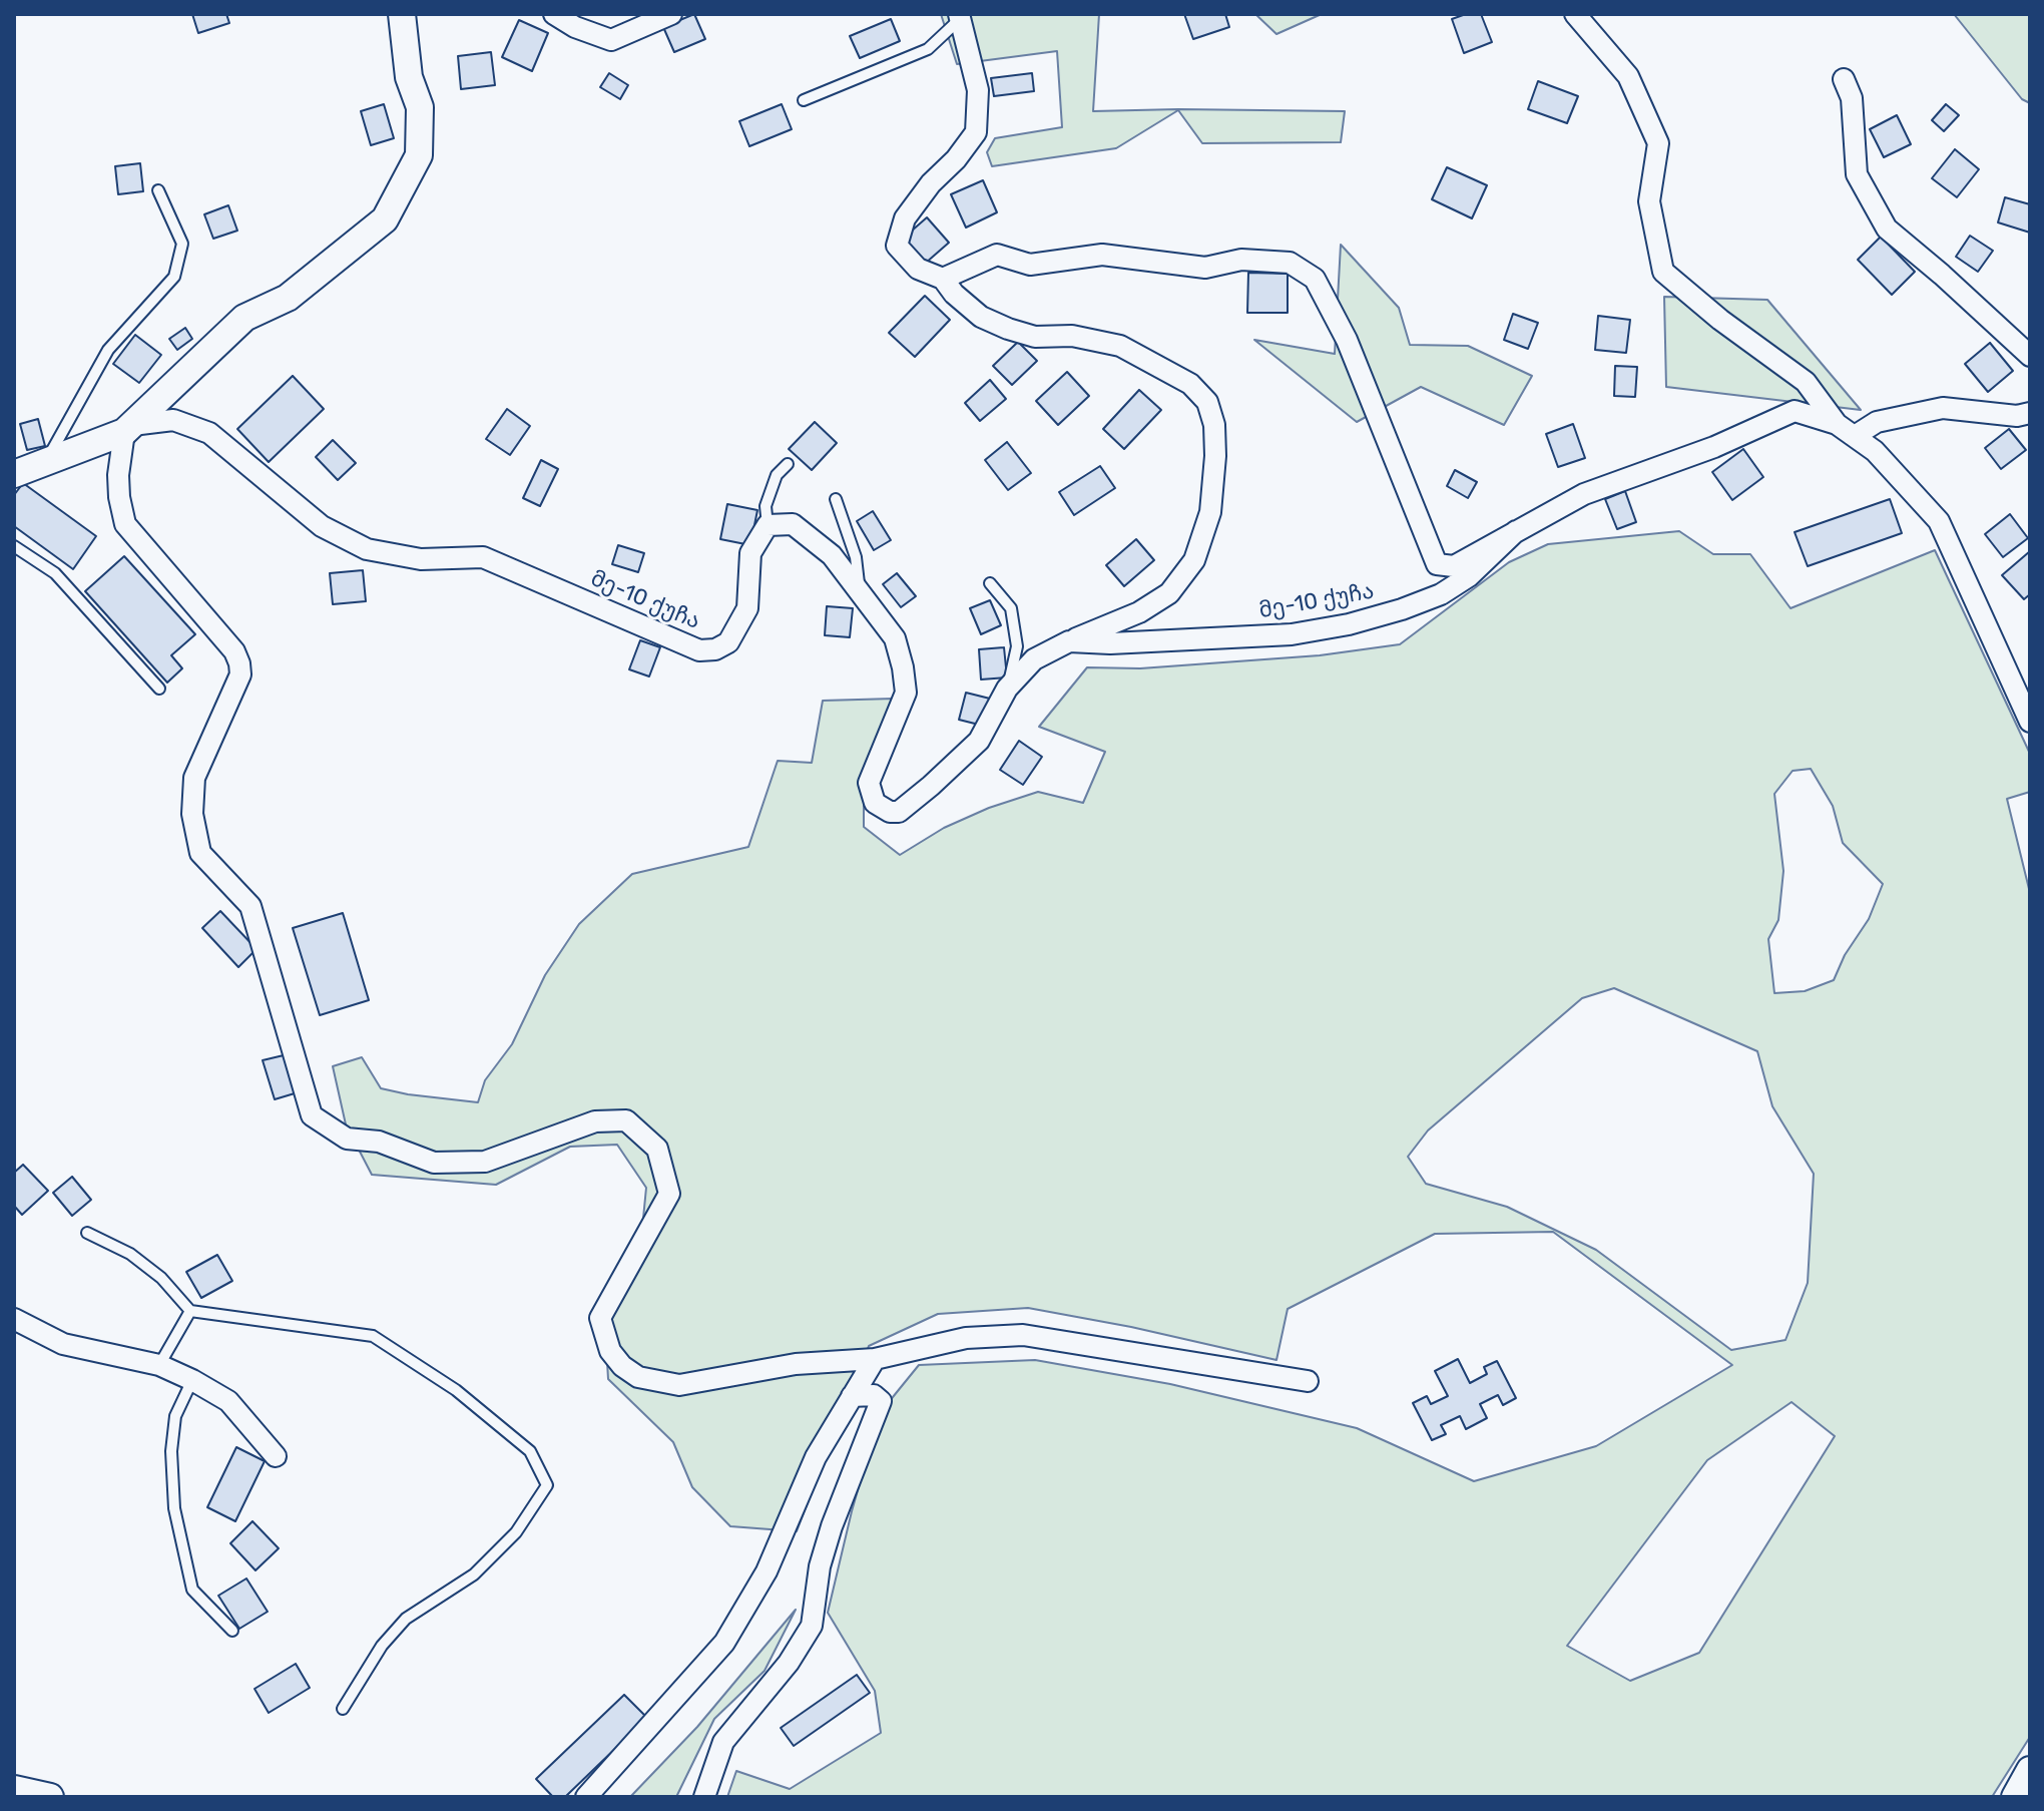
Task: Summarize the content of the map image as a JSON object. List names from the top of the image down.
{
  "streets": {
    "street": ["მე-10 ქუჩა"]
  }
}
